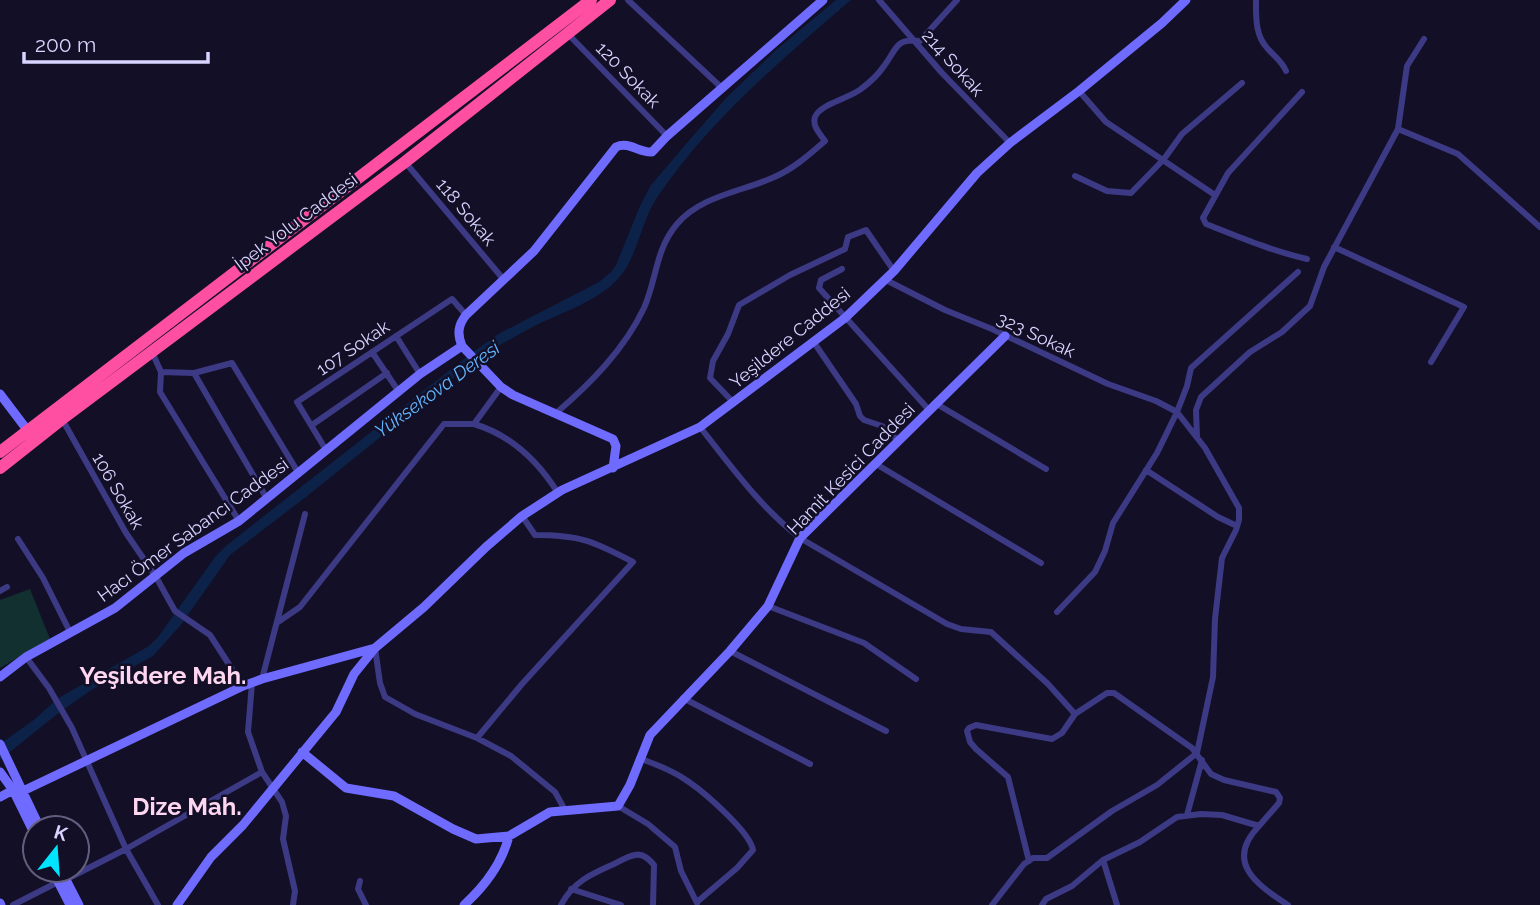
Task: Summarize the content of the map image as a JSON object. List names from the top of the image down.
{
  "streets": {
    "highway": ["İpek Yolu Caddesi"],
    "street": [
      "214 Sokak",
      "120 Sokak",
      "118 Sokak",
      "323 Sokak",
      "Yeşildere Caddesi",
      "107 Sokak",
      "Hamit Kesici Caddesi",
      "106 Sokak",
      "Hacı Ömer Sabancı Caddesi"
    ]
  },
  "crossings": [
    ["214 Sokak", "Yeşildere Caddesi"],
    ["120 Sokak", "İpek Yolu Caddesi"],
    ["118 Sokak", "İpek Yolu Caddesi"],
    ["İpek Yolu Caddesi", "106 Sokak"],
    ["323 Sokak", "Yeşildere Caddesi"],
    ["323 Sokak", "Hamit Kesici Caddesi"],
    ["107 Sokak", "Hacı Ömer Sabancı Caddesi"],
    ["106 Sokak", "Hacı Ömer Sabancı Caddesi"]
  ],
  "districts": ["Yeşildere Mah.", "Dize Mah."],
  "water": ["Yüksekova Deresi"],
  "scale_bar": "200 m",
  "north": "top"
}
